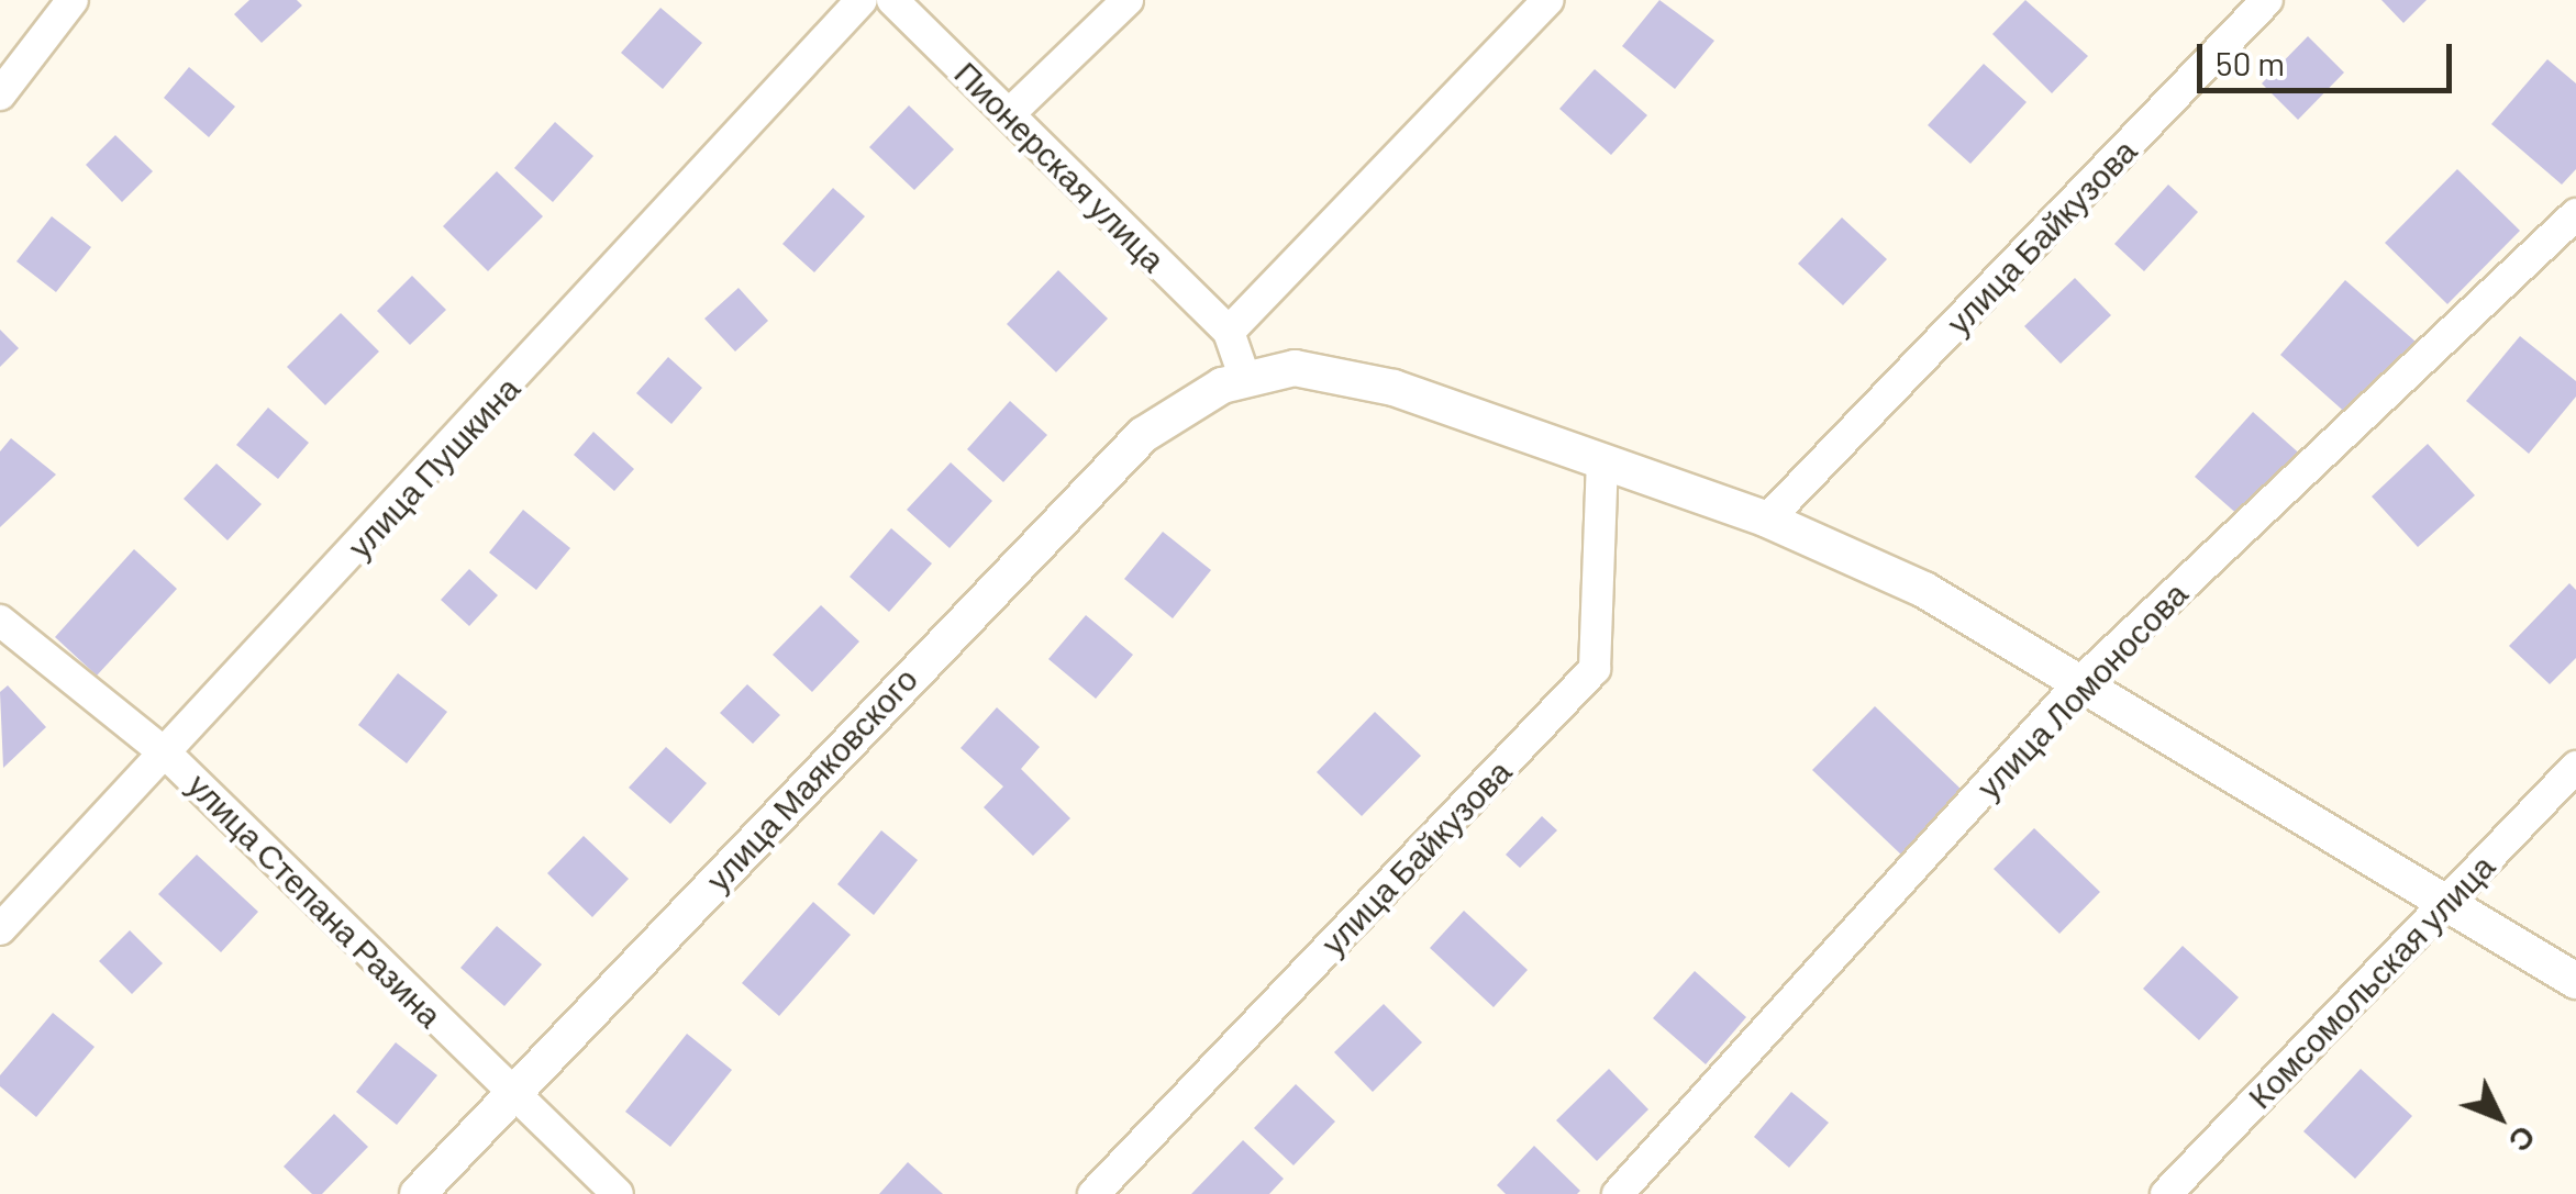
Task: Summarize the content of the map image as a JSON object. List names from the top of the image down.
{
  "streets": {
    "street": [
      "Пионерская улица",
      "улица Байкузова",
      "улица Пушкина",
      "улица Ломоносова",
      "улица Маяковского",
      "улица Степана Разина",
      "Комсомольская улица"
    ]
  },
  "crossings": [
    ["улица Пушкина", "улица Степана Разина"],
    ["улица Маяковского", "улица Степана Разина"]
  ],
  "scale_bar": "50 m",
  "north": "bottom right"
}
